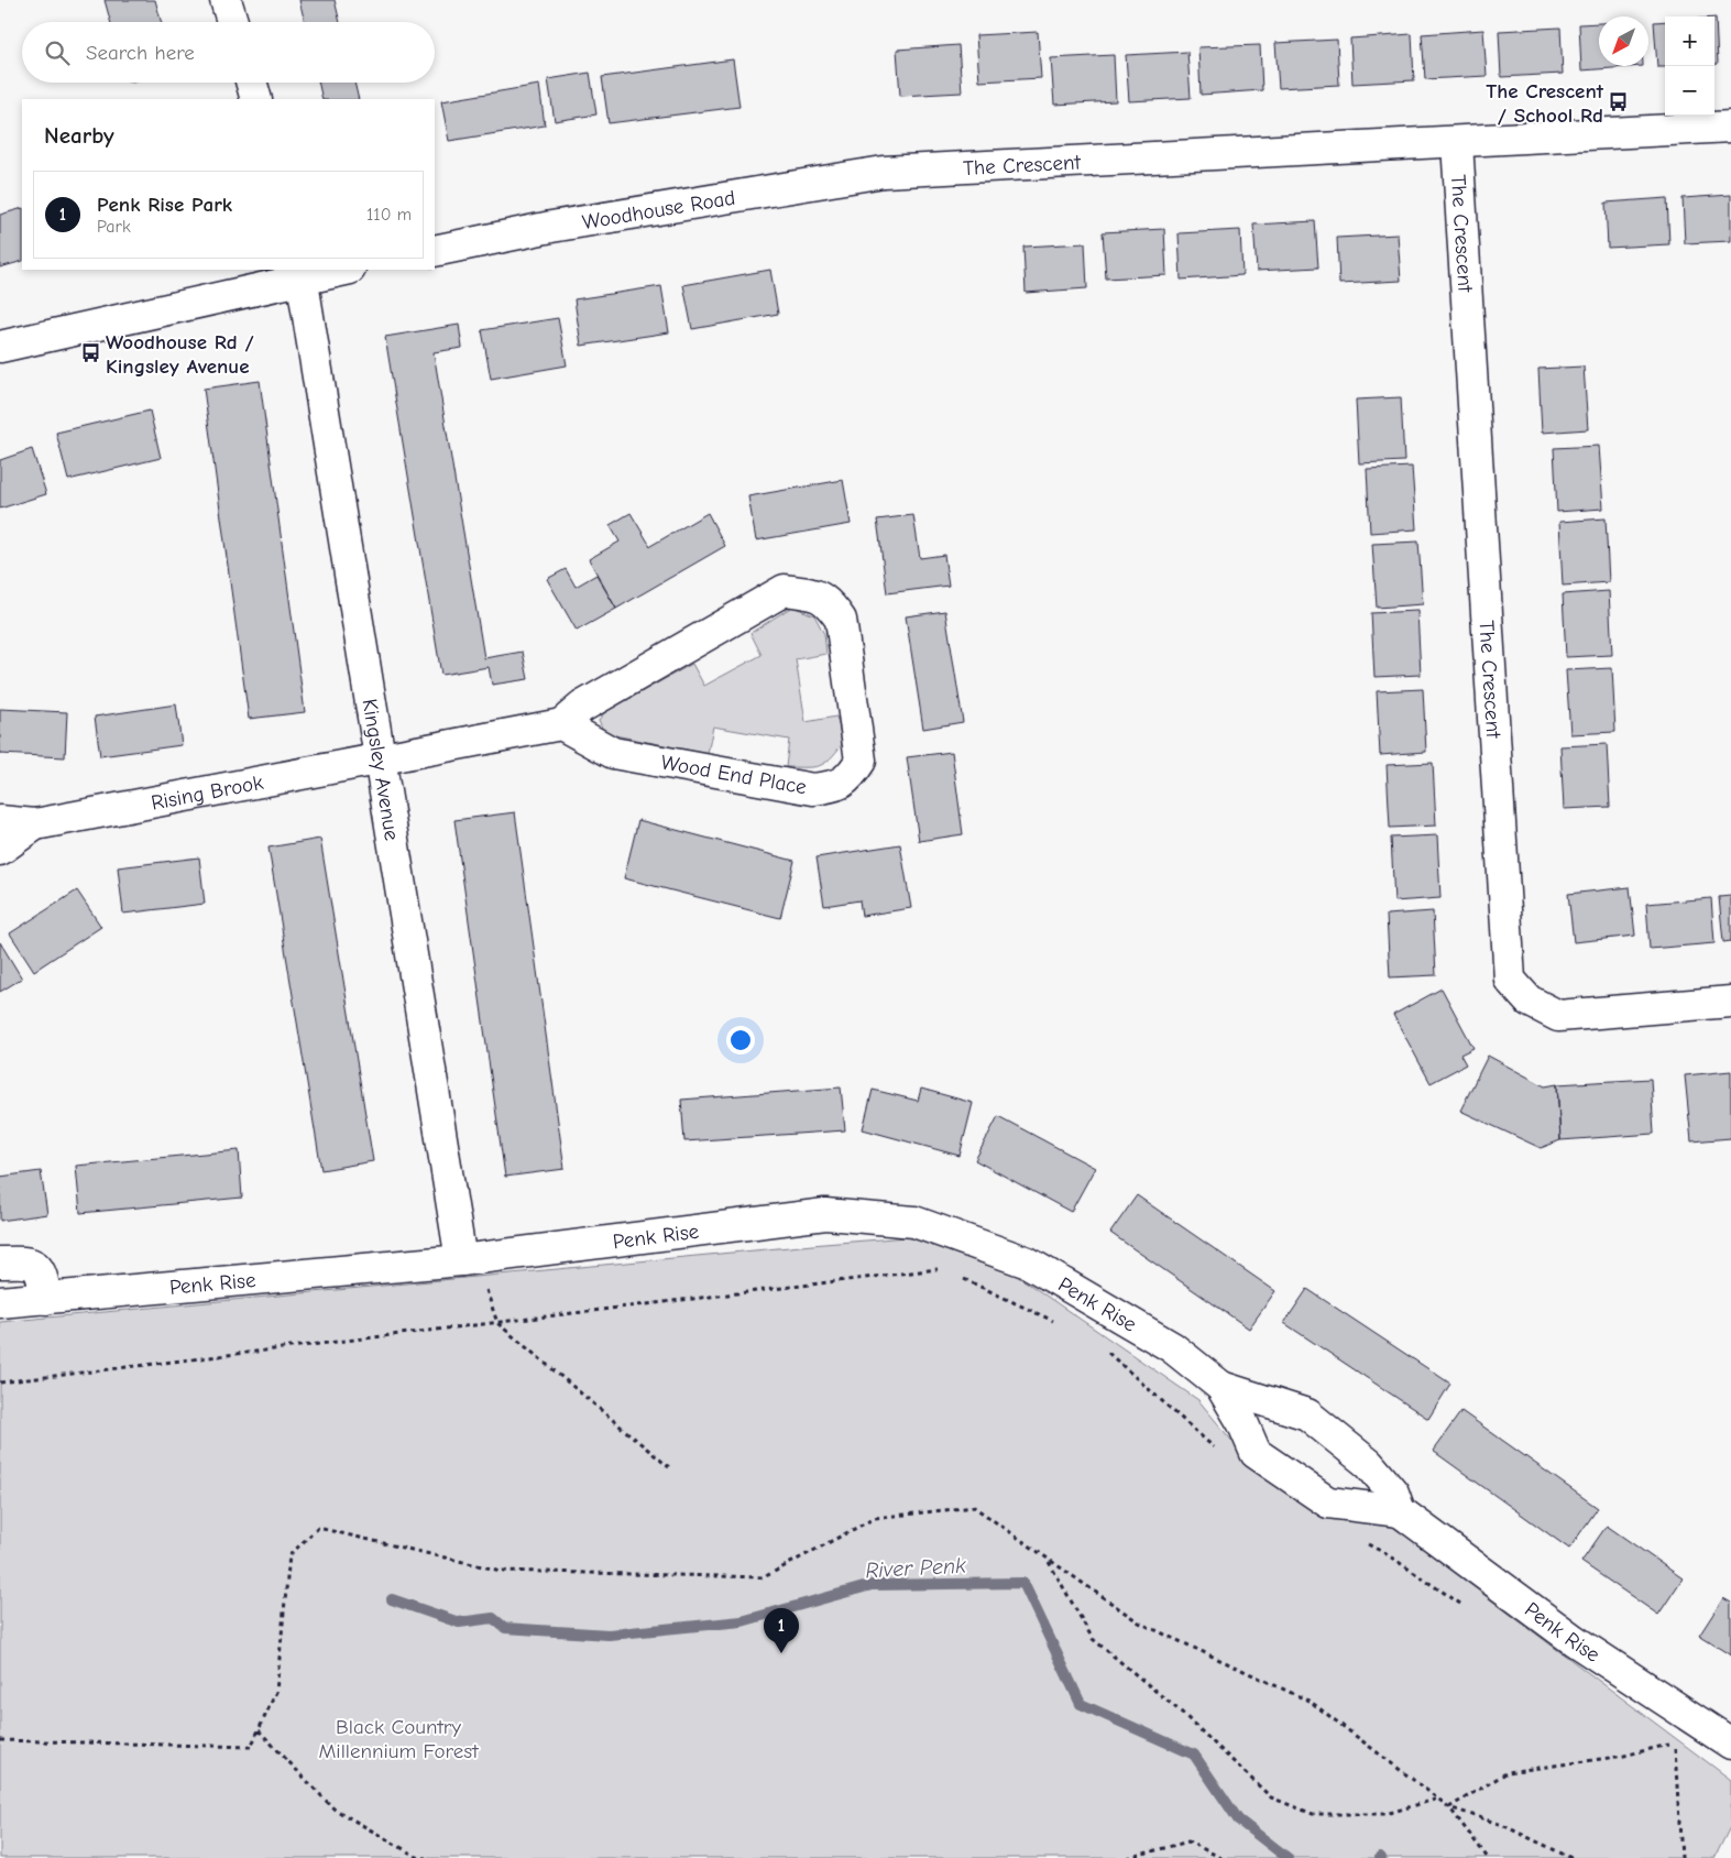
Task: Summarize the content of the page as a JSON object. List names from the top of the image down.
{
  "streets": {
    "street": [
      "The Crescent",
      "Woodhouse Road",
      "Kingsley Avenue",
      "Wood End Place",
      "Rising Brook",
      "Penk Rise"
    ]
  },
  "crossings": [
    ["The Crescent", "Woodhouse Road"],
    ["Kingsley Avenue", "Wood End Place"],
    ["Kingsley Avenue", "Rising Brook"],
    ["Kingsley Avenue", "Penk Rise"],
    ["Wood End Place", "Rising Brook"]
  ],
  "water": ["River Penk"],
  "parks": ["Black Country Millennium Forest"],
  "places": {
    "bus stop": ["The Crescent / School Rd", "Woodhouse Rd / Kingsley Avenue"]
  },
  "north": "bottom left",
  "page": {
    "map_buttons": ["+", "−"],
    "search": "Search here",
    "heading": "Nearby",
    "list": [
      {
        "mark": "1",
        "name": "Penk Rise Park",
        "note": "Park",
        "value": "110 m"
      }
    ],
    "pins": "1"
  }
}
